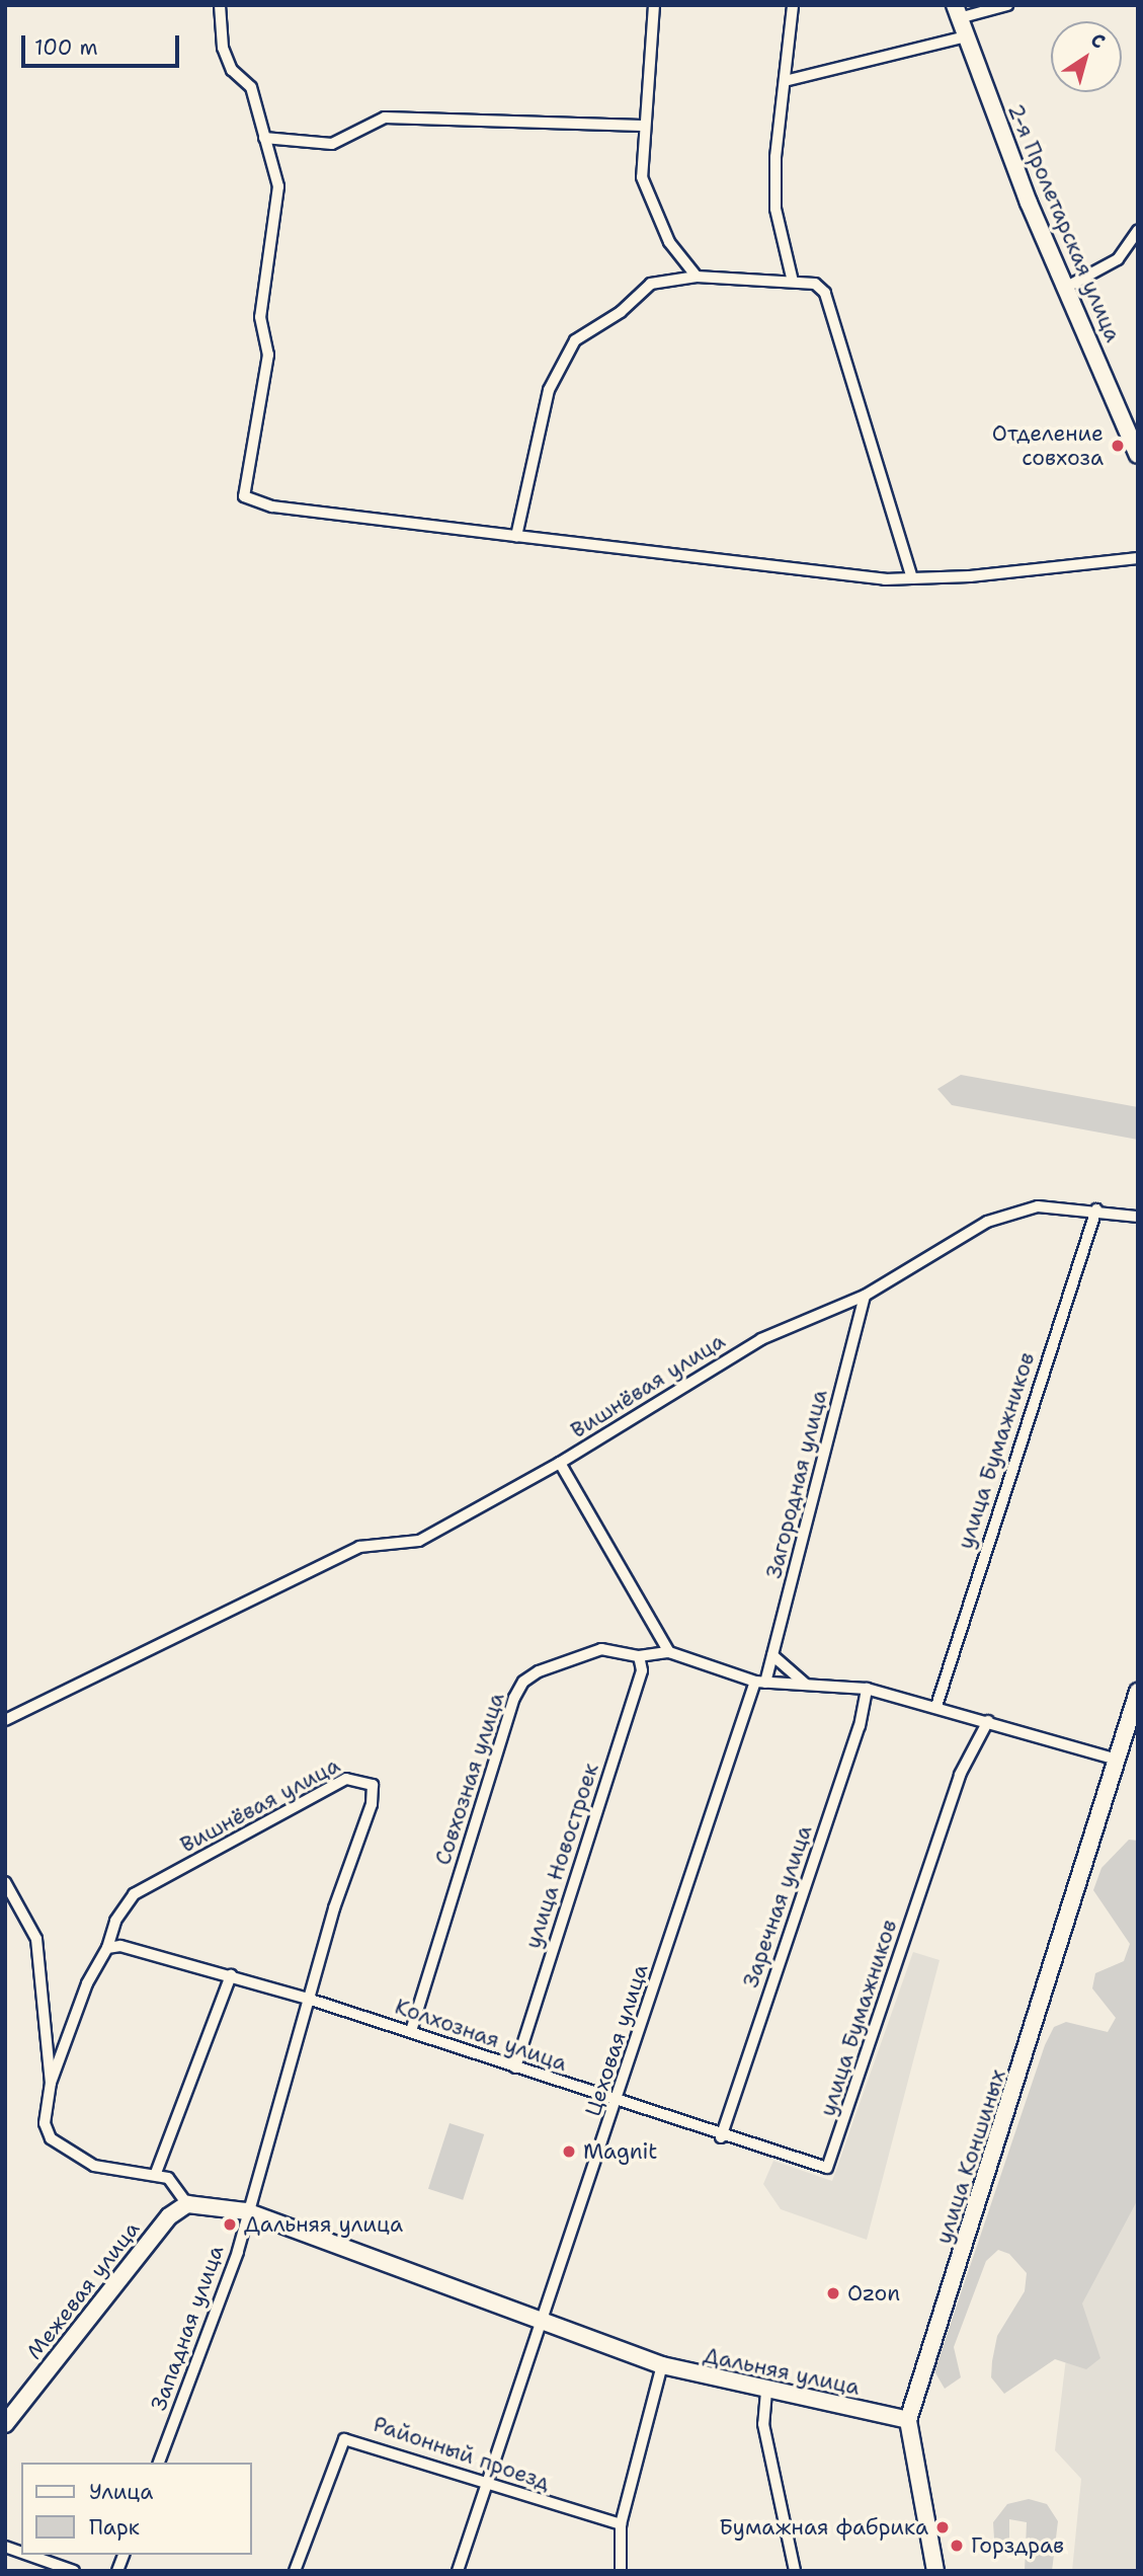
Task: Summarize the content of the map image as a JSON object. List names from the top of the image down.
{
  "streets": {
    "main road": [
      "2-я Пролетарская улица",
      "улица Коншиных",
      "Межевая улица",
      "Дальняя улица"
    ],
    "street": [
      "Вишнёвая улица",
      "улица Бумажников",
      "Загородная улица",
      "Совхозная улица",
      "улица Новостроек",
      "Заречная улица",
      "Колхозная улица",
      "Цеховая улица",
      "Западная улица",
      "Районный проезд"
    ]
  },
  "crossings": [
    ["Вишнёвая улица", "улица Бумажников"],
    ["Вишнёвая улица", "Загородная улица"],
    ["Вишнёвая улица", "Колхозная улица"],
    ["Вишнёвая улица", "Западная улица"],
    ["улица Бумажников", "Совхозная улица"],
    ["улица Бумажников", "Колхозная улица"],
    ["Загородная улица", "Совхозная улица"],
    ["Загородная улица", "Цеховая улица"],
    ["Совхозная улица", "улица Новостроек"],
    ["Совхозная улица", "Заречная улица"],
    ["Совхозная улица", "Колхозная улица"],
    ["Совхозная улица", "Цеховая улица"],
    ["Совхозная улица", "улица Коншиных"],
    ["улица Новостроек", "Колхозная улица"],
    ["Заречная улица", "Колхозная улица"],
    ["Колхозная улица", "Цеховая улица"],
    ["Колхозная улица", "Западная улица"],
    ["Цеховая улица", "Дальняя улица"],
    ["Цеховая улица", "Районный проезд"],
    ["улица Коншиных", "Дальняя улица"],
    ["Межевая улица", "Дальняя улица"],
    ["Западная улица", "Дальняя улица"]
  ],
  "places": [
    "Отделение совхоза",
    "Magnit",
    "Дальняя улица",
    "Ozon",
    "Бумажная фабрика",
    "Горздрав"
  ],
  "legend": ["Улица", "Парк"],
  "scale_bar": "100 m",
  "north": "top right"
}
